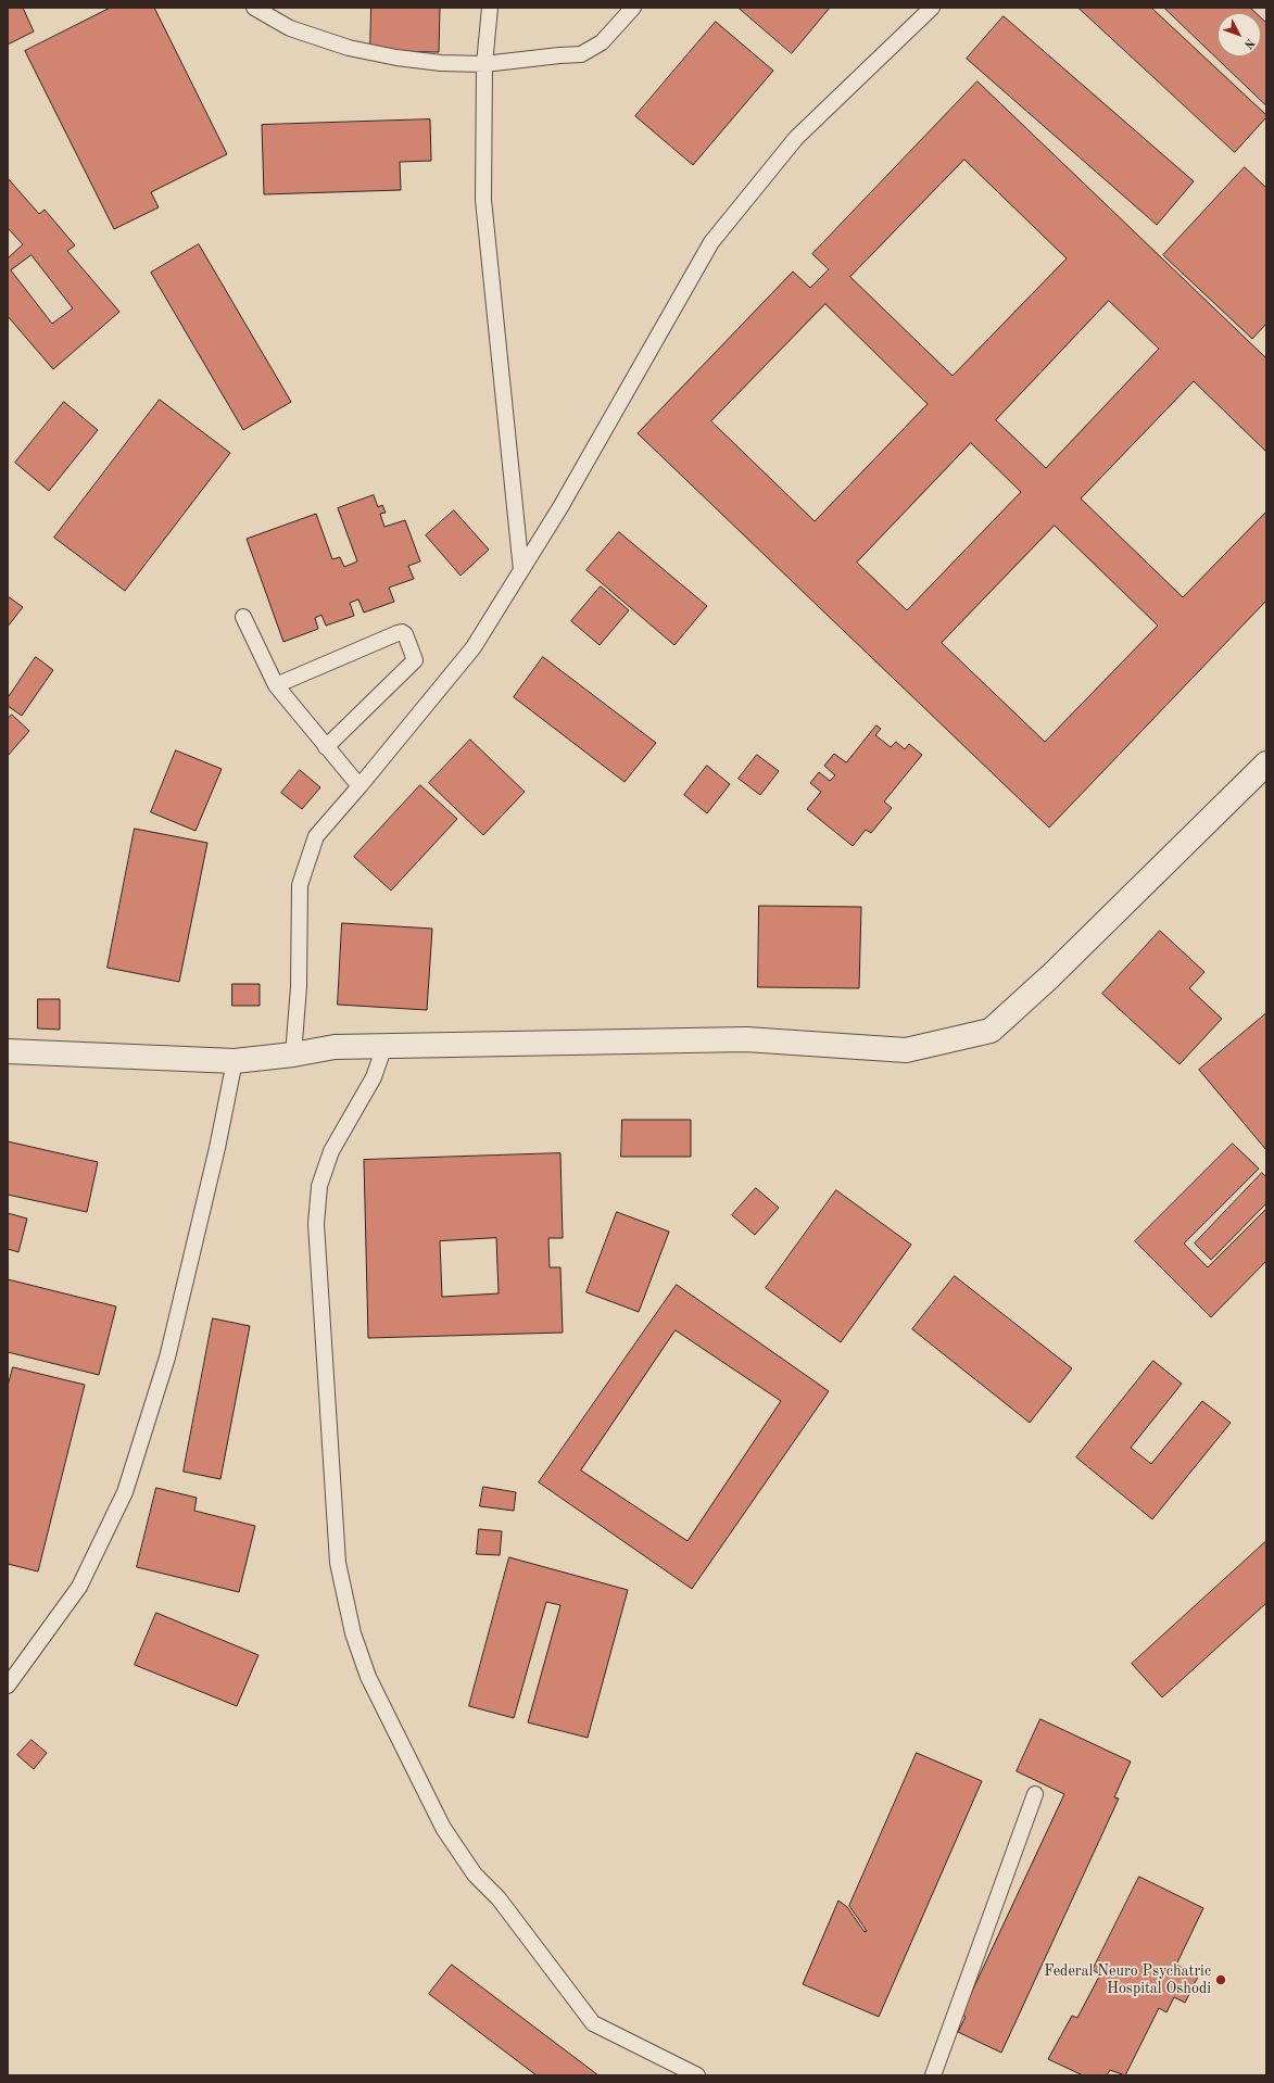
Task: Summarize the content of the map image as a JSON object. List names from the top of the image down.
{
  "places": ["Federal Neuro Psychatric Hospital Oshodi"],
  "north": "bottom right"
}
